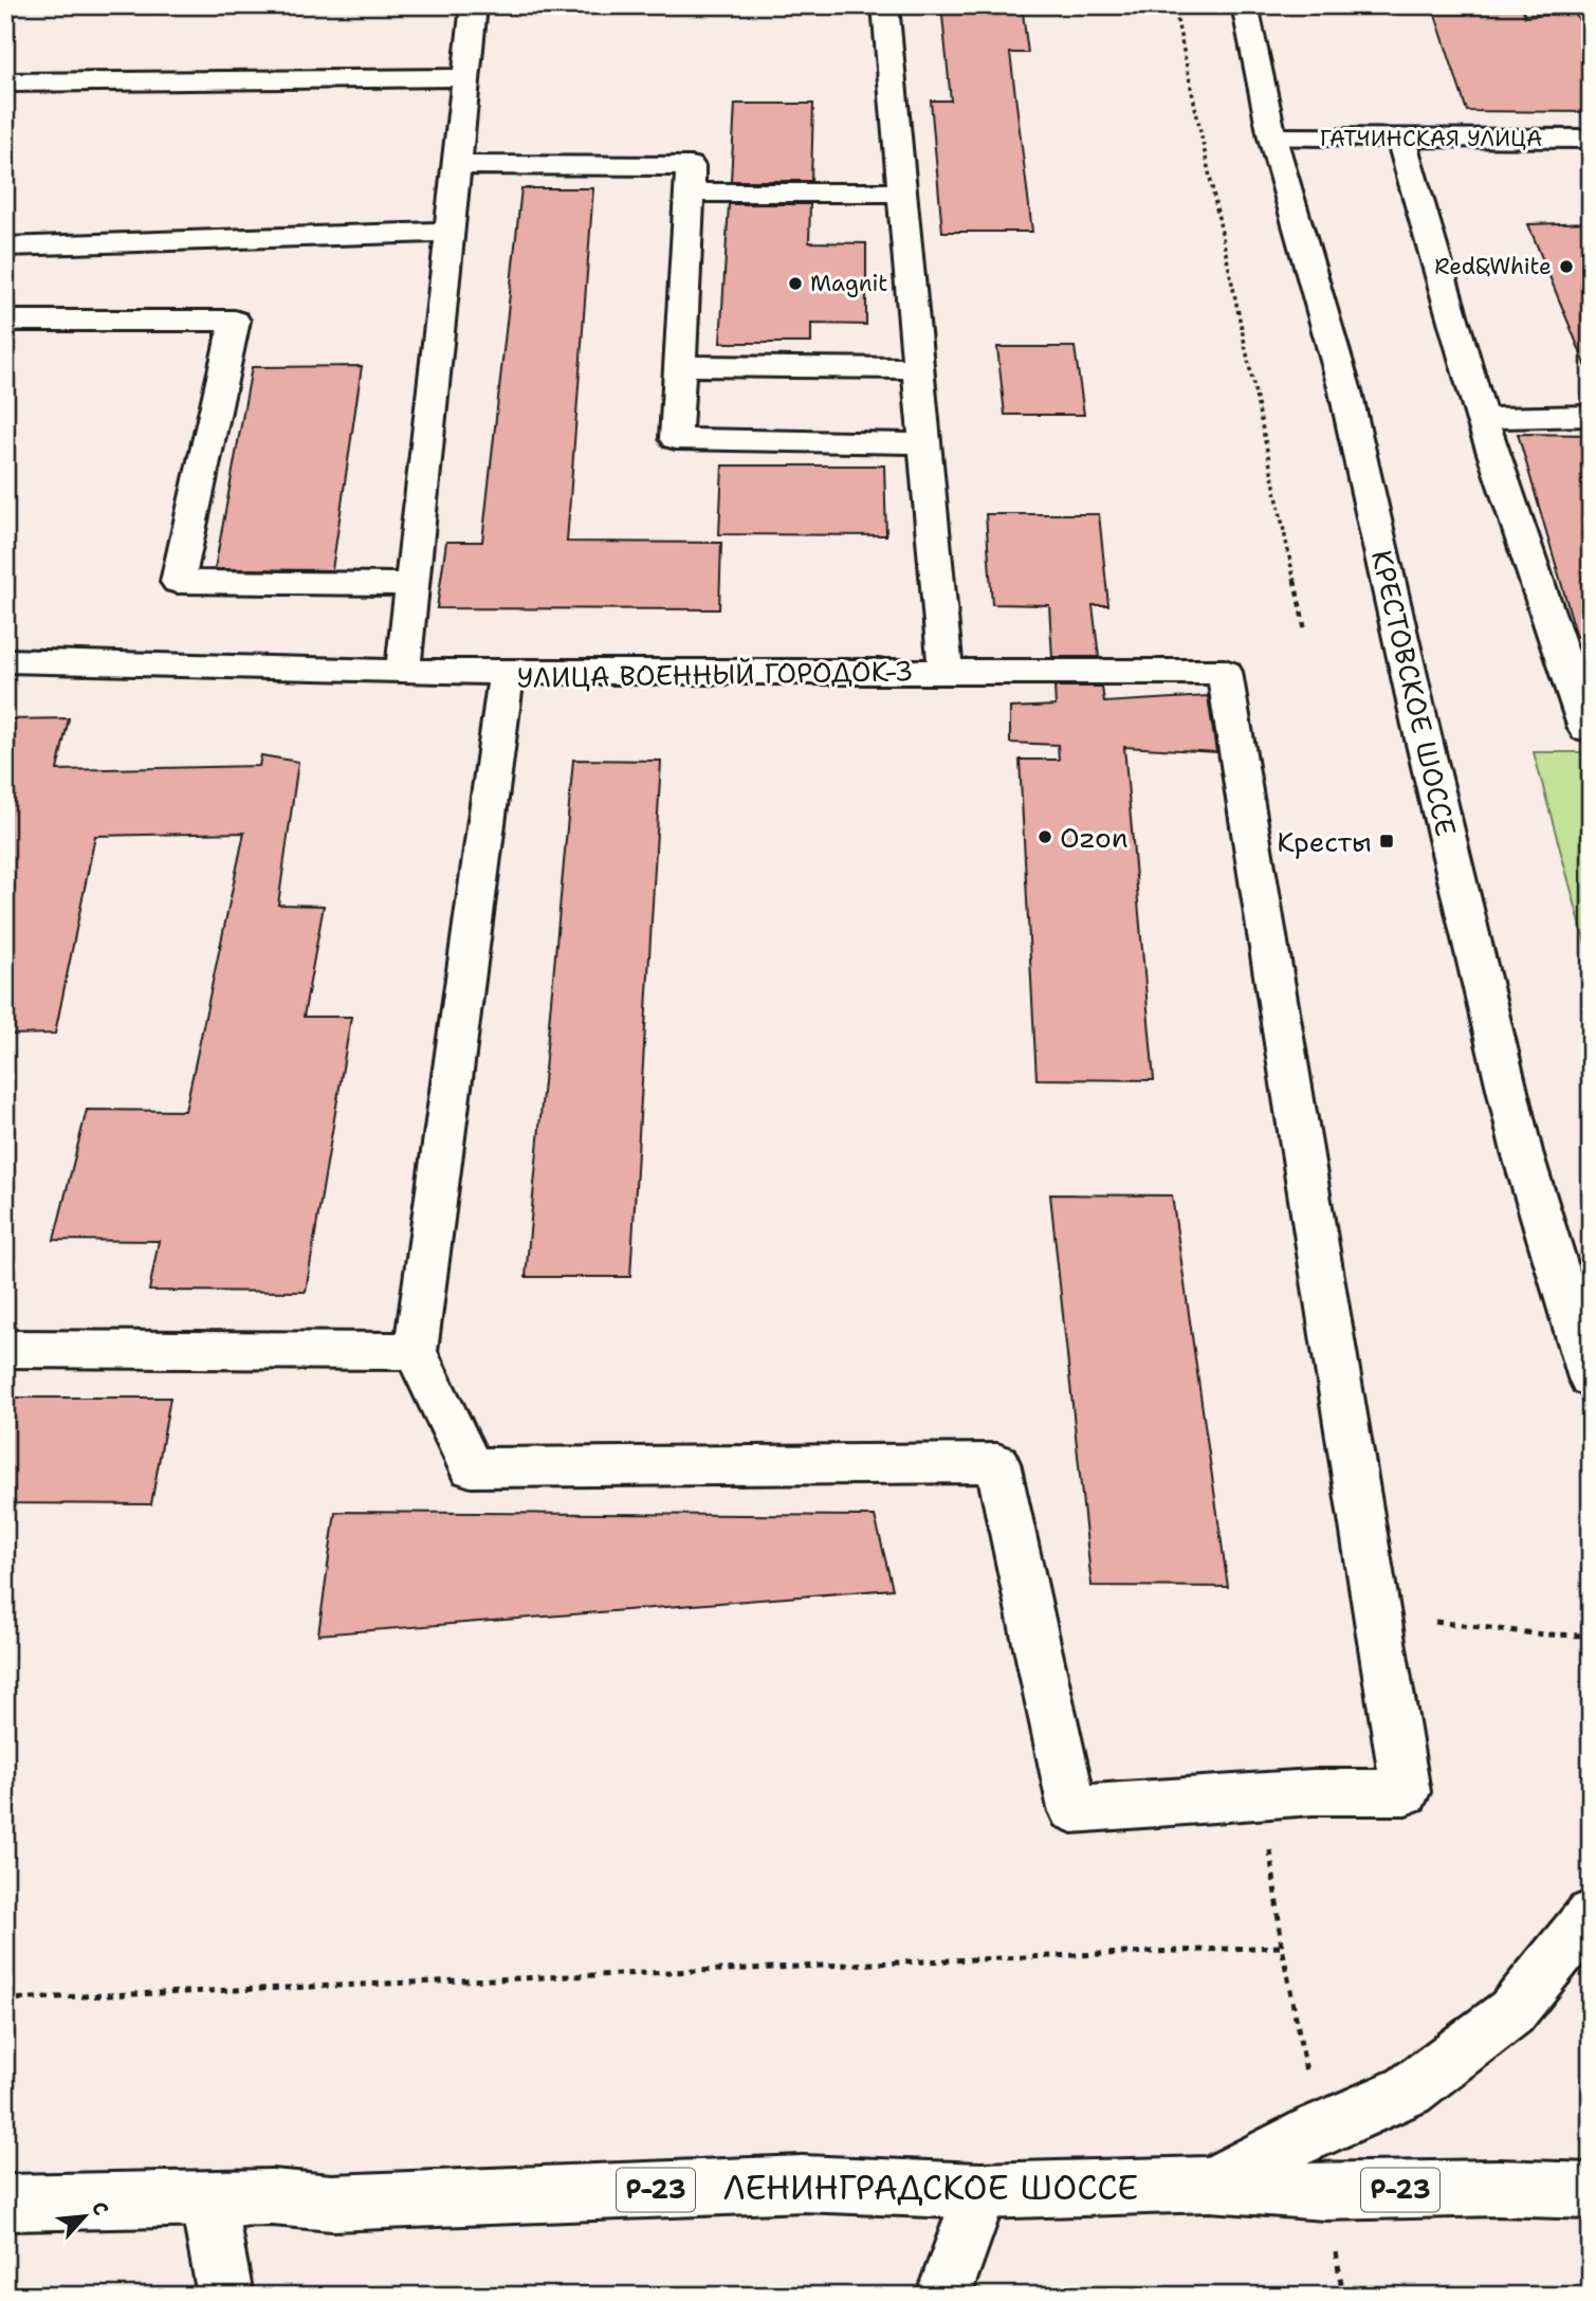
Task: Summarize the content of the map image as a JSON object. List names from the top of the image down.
{
  "streets": {
    "main road": [
      "ГАТЧИНСКАЯ УЛИЦА",
      "УЛИЦА ВОЕННЫЙ ГОРОДОК-3",
      "КРЕСТОВСКОЕ ШОССЕ",
      "ЛЕНИНГРАДСКОЕ ШОССЕ",
      "Р-23"
    ]
  },
  "crossings": [
    ["ГАТЧИНСКАЯ УЛИЦА", "КРЕСТОВСКОЕ ШОССЕ"]
  ],
  "places": {
    "other": ["Red&White", "Magnit", "Ozon"],
    "transit": ["Кресты"]
  },
  "north": "top right"
}
